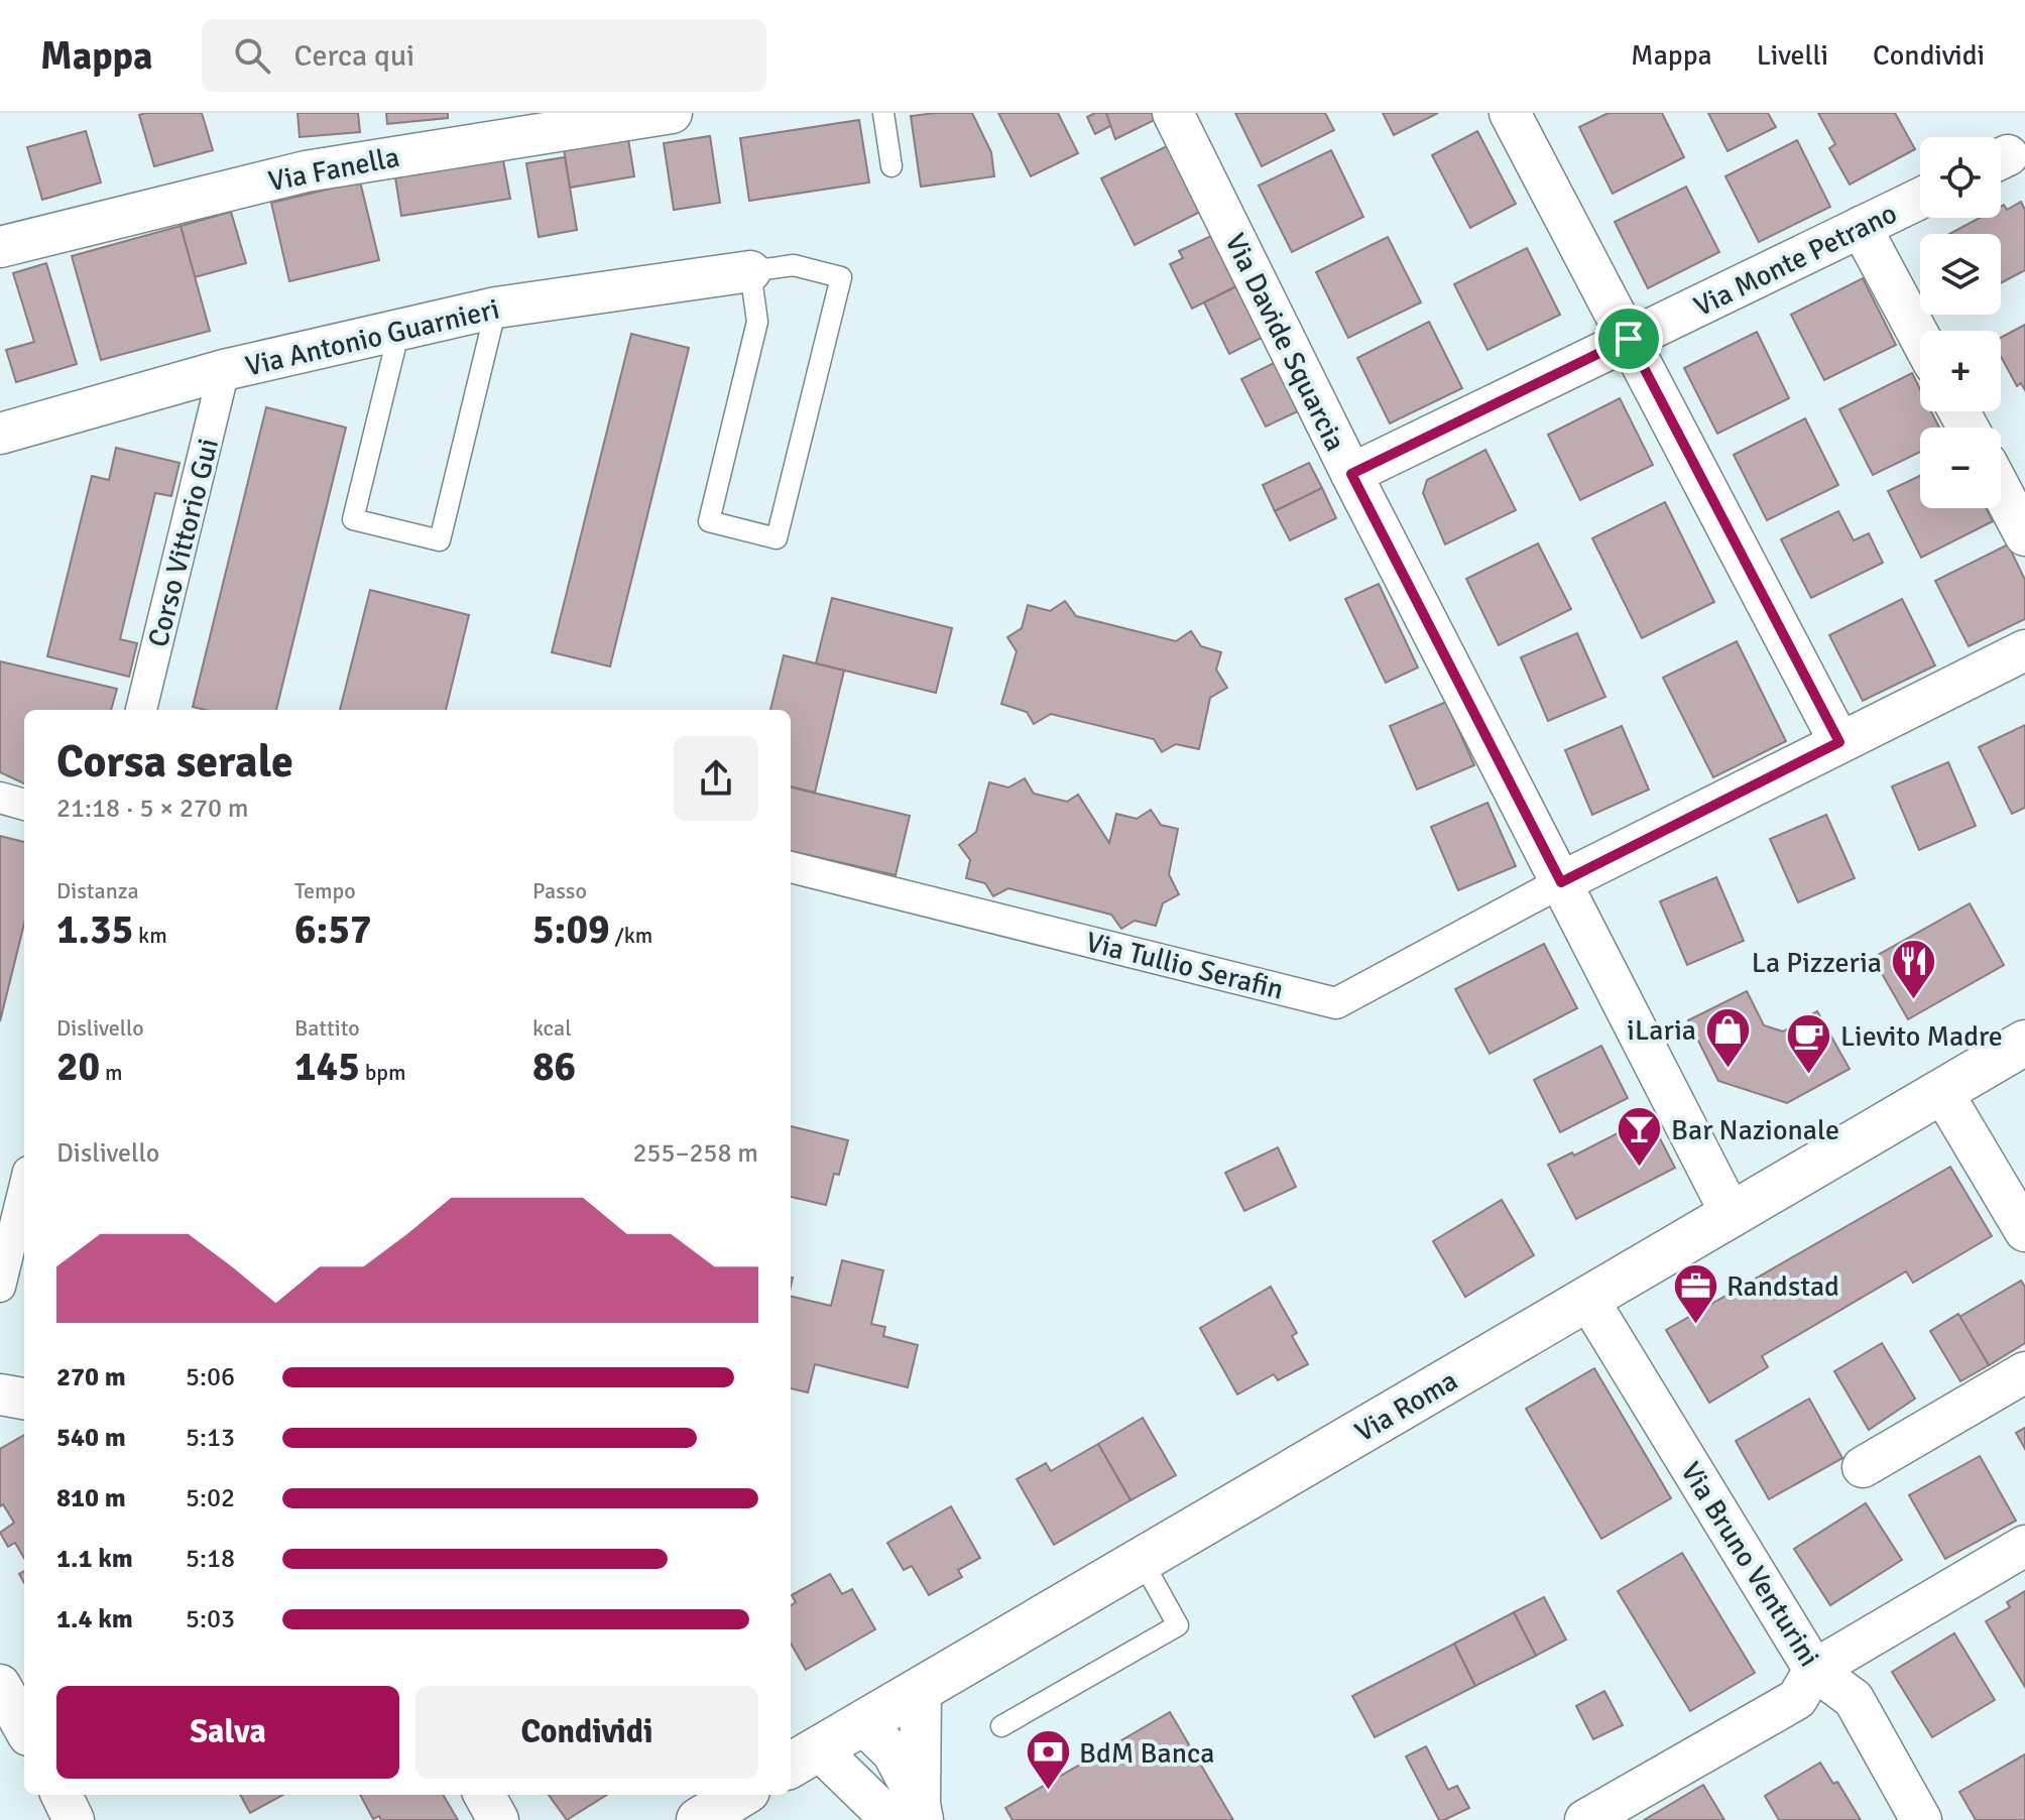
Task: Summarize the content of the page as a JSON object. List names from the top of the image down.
{
  "streets": {
    "main road": ["Via Roma"],
    "street": [
      "Via Fanella",
      "Via Monte Petrano",
      "Via Antonio Guarnieri",
      "Via Davide Squarcia",
      "Corso Vittorio Gui",
      "Via Tullio Serafin",
      "Via Bruno Venturini"
    ]
  },
  "crossings": [
    ["Via Monte Petrano", "Via Davide Squarcia"],
    ["Via Antonio Guarnieri", "Corso Vittorio Gui"],
    ["Via Davide Squarcia", "Via Tullio Serafin"],
    ["Via Davide Squarcia", "Via Roma"],
    ["Via Roma", "Via Bruno Venturini"]
  ],
  "places": {
    "restaurant": ["La Pizzeria"],
    "shop": ["iLaria"],
    "cafe": ["Lievito Madre"],
    "bar": ["Bar Nazionale"],
    "office": ["Randstad"],
    "bank": ["BdM Banca"]
  },
  "page": {
    "header": "Mappa",
    "search": "Cerca qui",
    "nav": ["Mappa", "Livelli", "Condividi"],
    "map_buttons": ["+", "−"],
    "heading": ["Corsa serale", "21:18 · 5 × 270 m"],
    "stats": [
      ["Distanza", "1.35 km"],
      ["Tempo", "6:57"],
      ["Passo", "5:09 /km"],
      ["Dislivello", "20 m"],
      ["Battito", "145 bpm"],
      ["kcal", "86"]
    ],
    "chart": ["Dislivello", "255–258 m"],
    "list": [
      {
        "name": "270 m",
        "note": "5:06"
      },
      {
        "name": "540 m",
        "note": "5:13"
      },
      {
        "name": "810 m",
        "note": "5:02"
      },
      {
        "name": "1.1 km",
        "note": "5:18"
      },
      {
        "name": "1.4 km",
        "note": "5:03"
      }
    ],
    "buttons": ["Salva", "Condividi"]
  }
}
